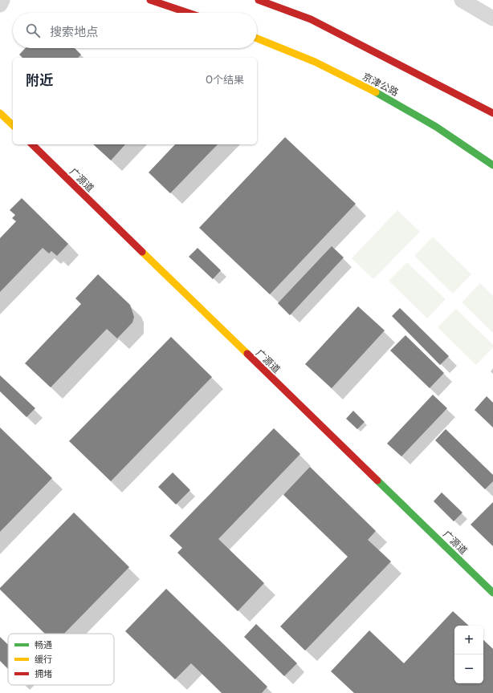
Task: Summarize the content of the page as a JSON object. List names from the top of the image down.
{
  "streets": {
    "main road": ["京津公路", "广源道"]
  },
  "legend": ["畅通", "缓行", "拥堵"],
  "page": {
    "search": "搜索地点",
    "heading": ["附近", "0个结果"],
    "map_buttons": ["+", "−"]
  }
}
